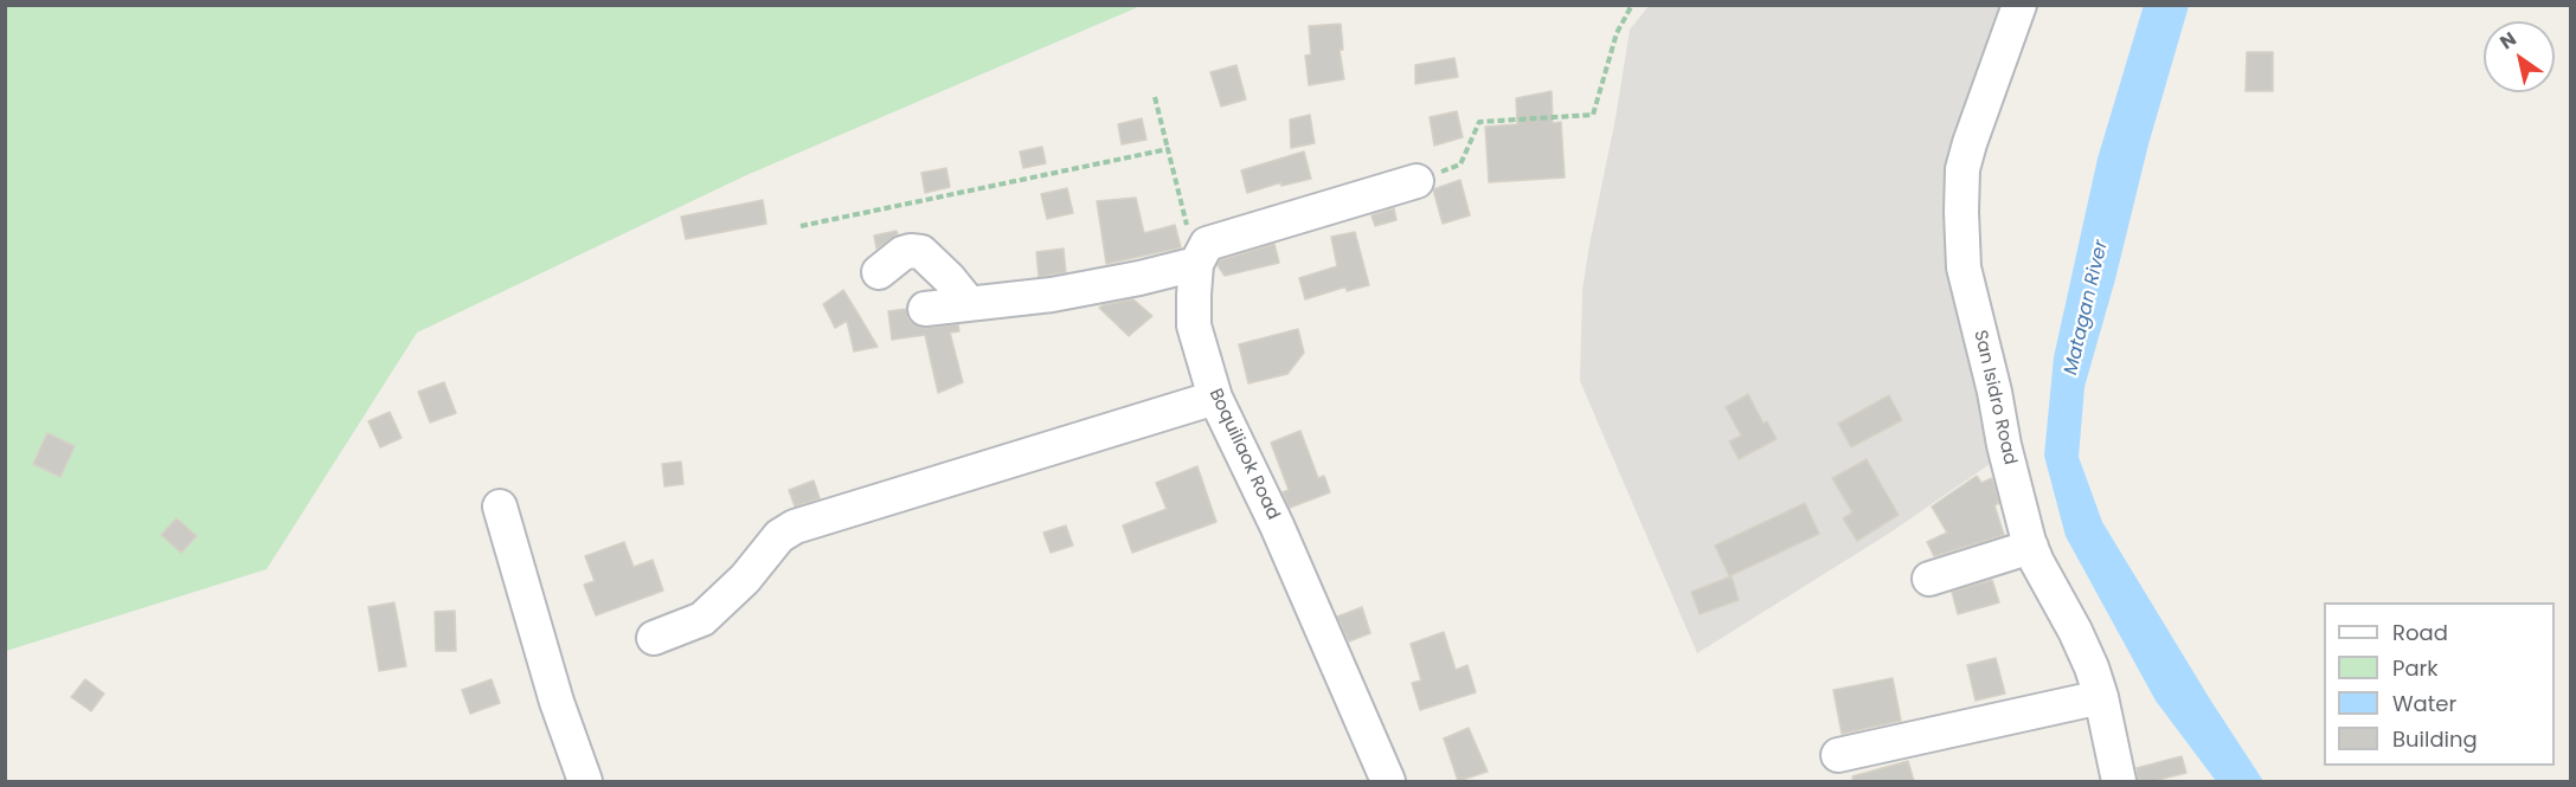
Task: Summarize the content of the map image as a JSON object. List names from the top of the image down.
{
  "streets": {
    "street": ["San Isidro Road", "Boquiliaok Road"]
  },
  "water": ["Matagan River"],
  "legend": [
    "Road",
    "Park",
    "Water",
    "Building"
  ],
  "north": "top left"
}
